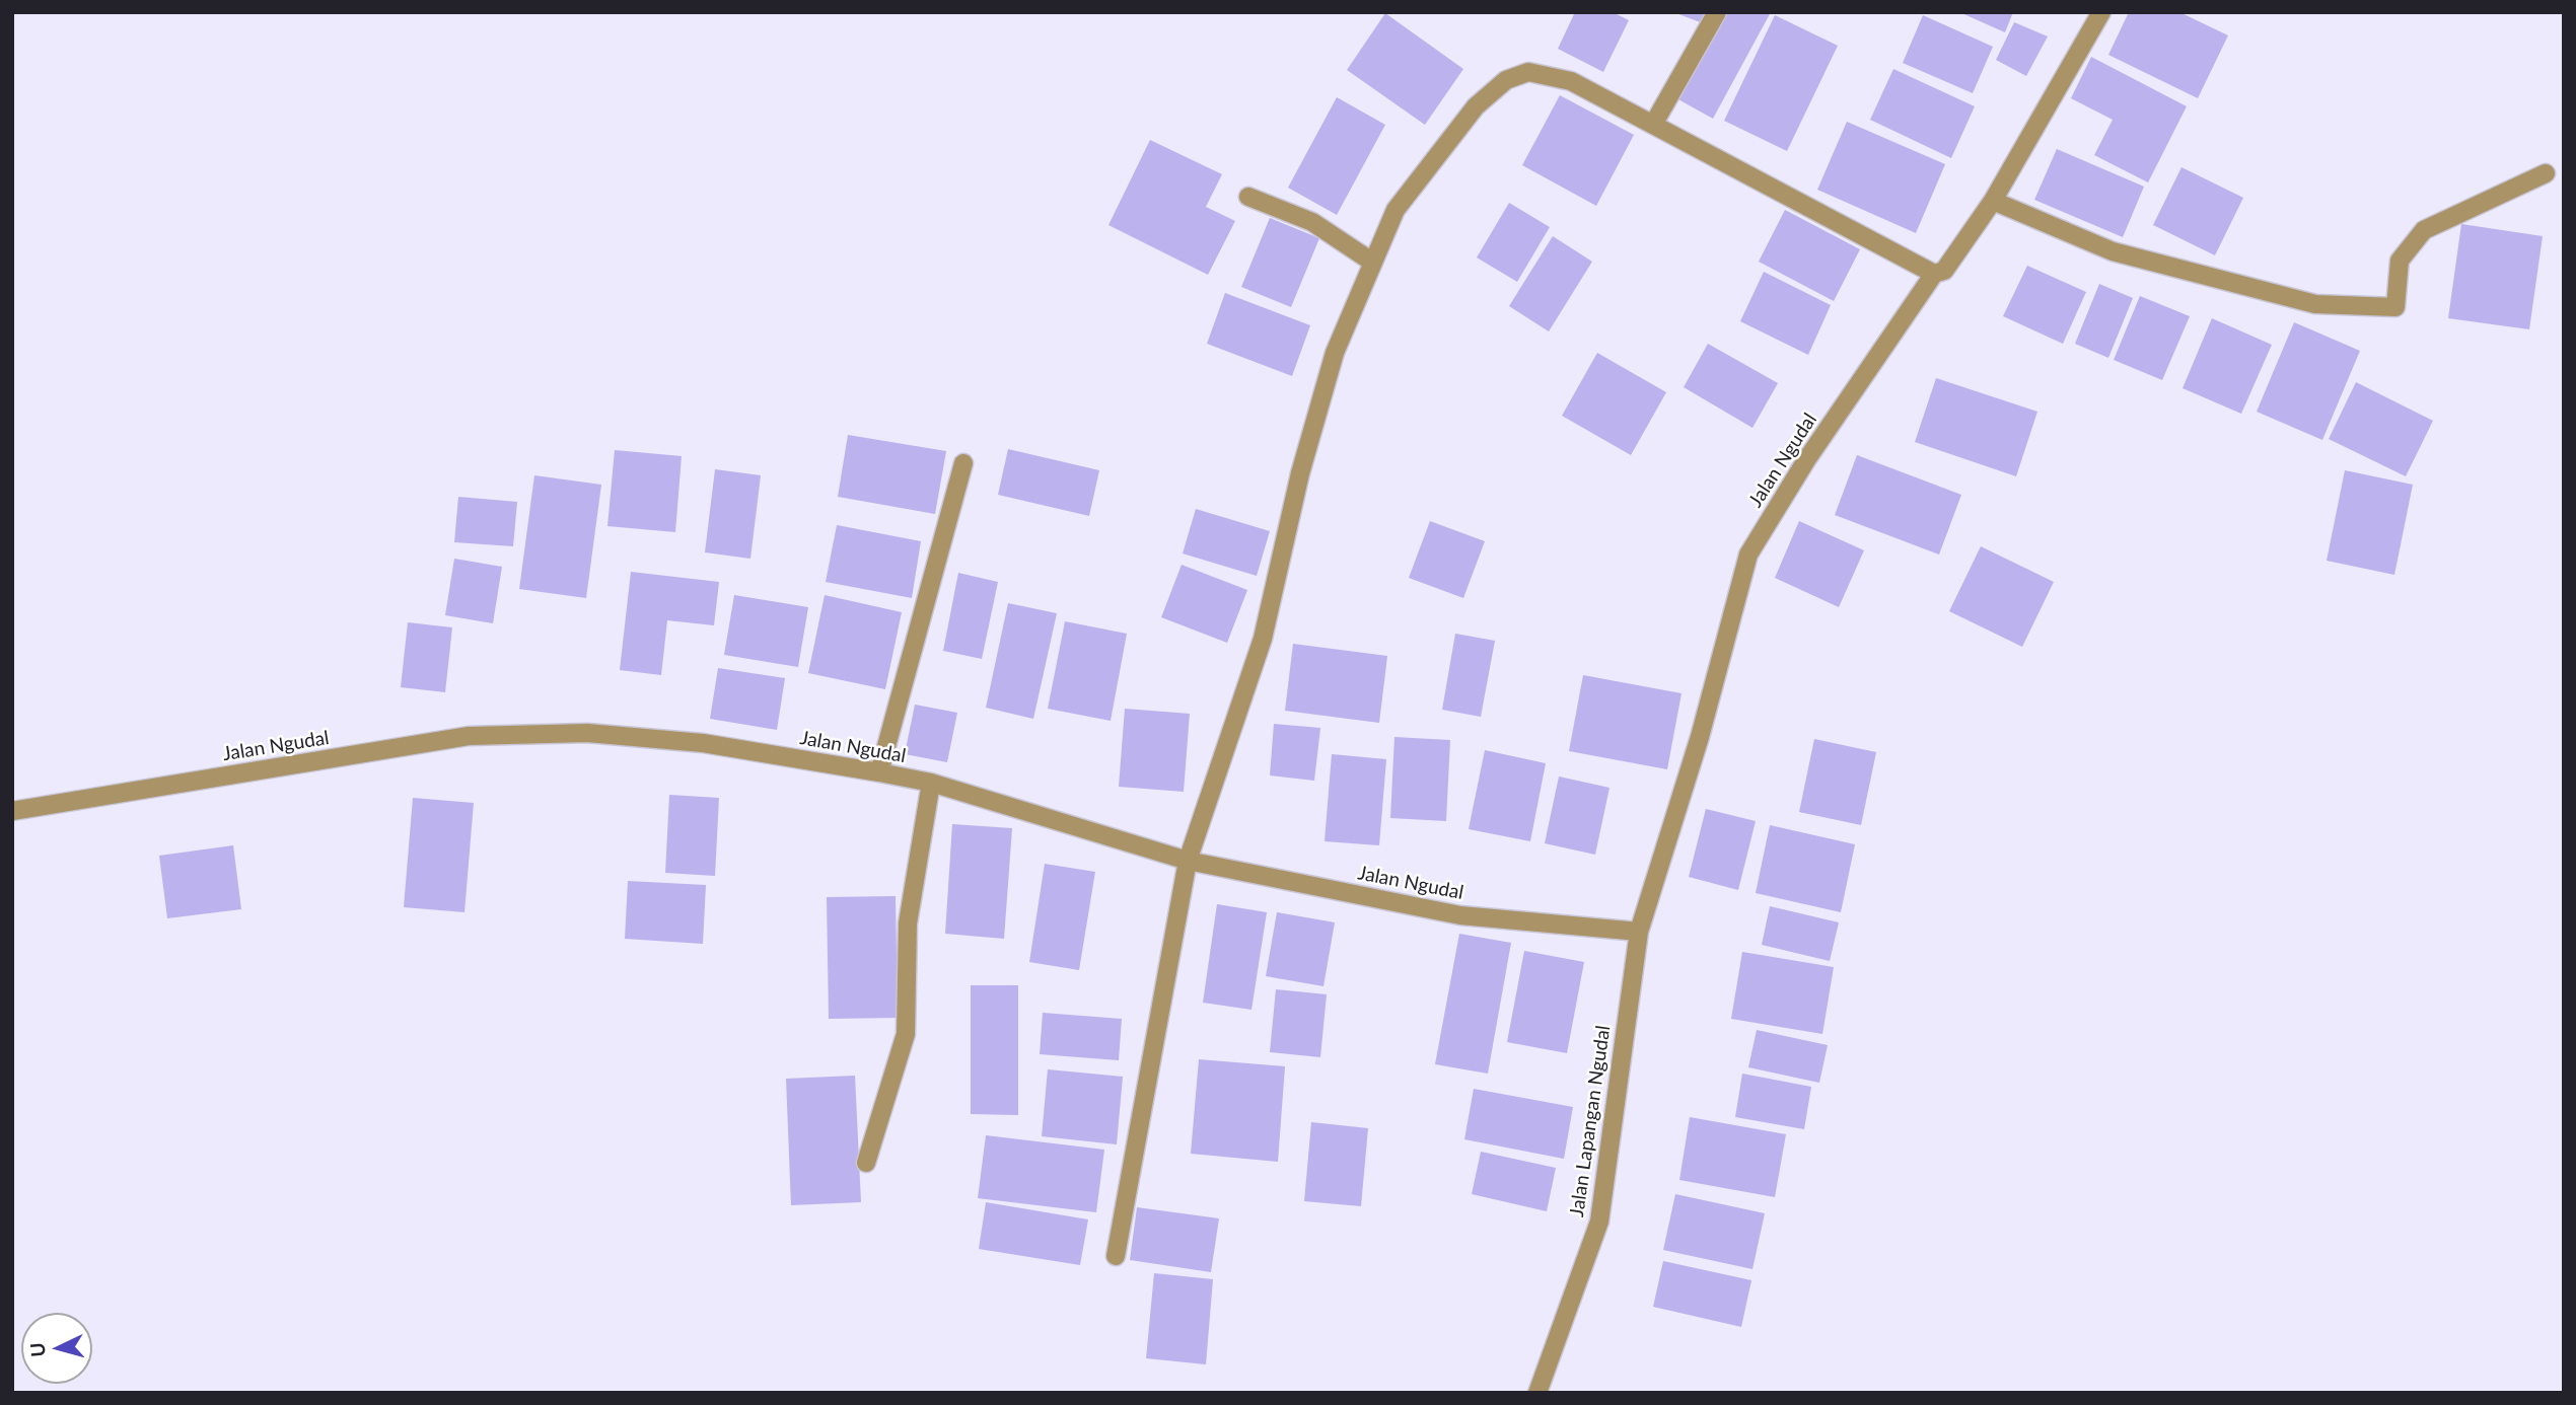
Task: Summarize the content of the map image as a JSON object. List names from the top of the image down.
{
  "streets": {
    "street": ["Jalan Ngudal", "Jalan Lapangan Ngudal"]
  },
  "crossings": [
    ["Jalan Ngudal", "Jalan Lapangan Ngudal"]
  ],
  "north": "left"
}
